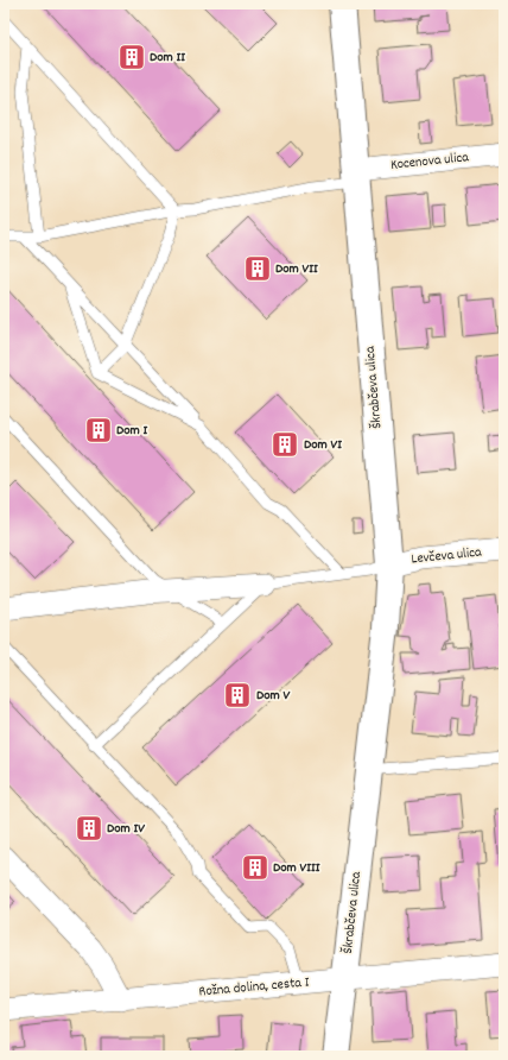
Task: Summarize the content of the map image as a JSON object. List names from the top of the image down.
{
  "streets": {
    "street": [
      "Kocenova ulica",
      "Škrabčeva ulica",
      "Levčeva ulica",
      "Rožna dolina, cesta I"
    ]
  },
  "crossings": [
    ["Kocenova ulica", "Škrabčeva ulica"],
    ["Škrabčeva ulica", "Levčeva ulica"],
    ["Škrabčeva ulica", "Rožna dolina, cesta I"]
  ],
  "places": {
    "building": [
      "Dom II",
      "Dom VII",
      "Dom I",
      "Dom VI",
      "Dom V",
      "Dom IV",
      "Dom VIII"
    ]
  }
}
